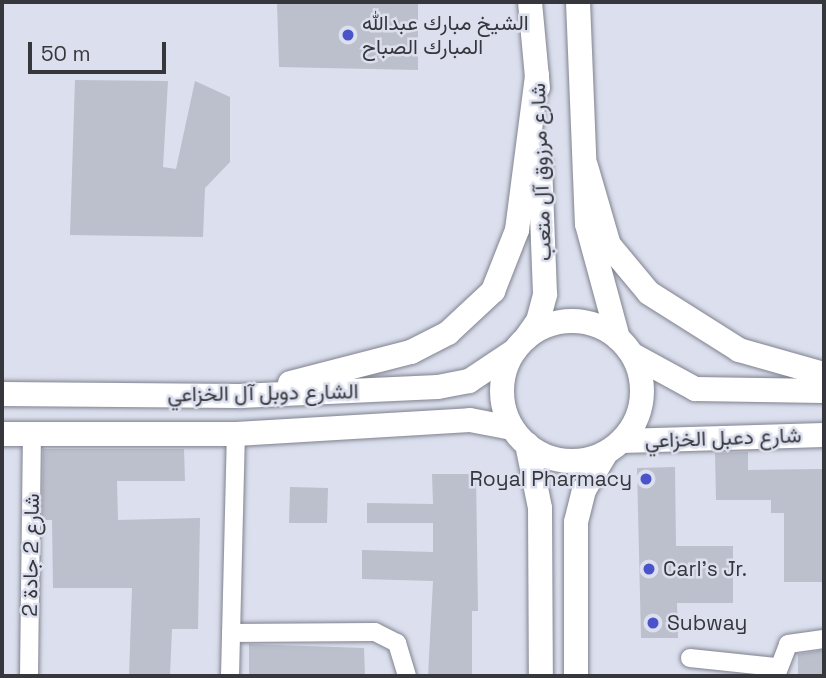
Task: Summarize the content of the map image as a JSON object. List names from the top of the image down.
{
  "streets": {
    "main road": ["شارع مرزوق آل متعب", "الشارع دوبل آل الخزاعي", "شارع دعبل الخزاعي"],
    "street": ["شارع 2 جادة 2"]
  },
  "crossings": [
    ["شارع مرزوق آل متعب", "الشارع دوبل آل الخزاعي"],
    ["شارع مرزوق آل متعب", "شارع دعبل الخزاعي"],
    ["الشارع دوبل آل الخزاعي", "شارع دعبل الخزاعي"],
    ["الشارع دوبل آل الخزاعي", "شارع 2 جادة 2"]
  ],
  "places": [
    "الشيخ مبارك عبدالله المبارك الصباح",
    "Royal Pharmacy",
    "Carl's Jr.",
    "Subway"
  ],
  "scale_bar": "50 m"
}
